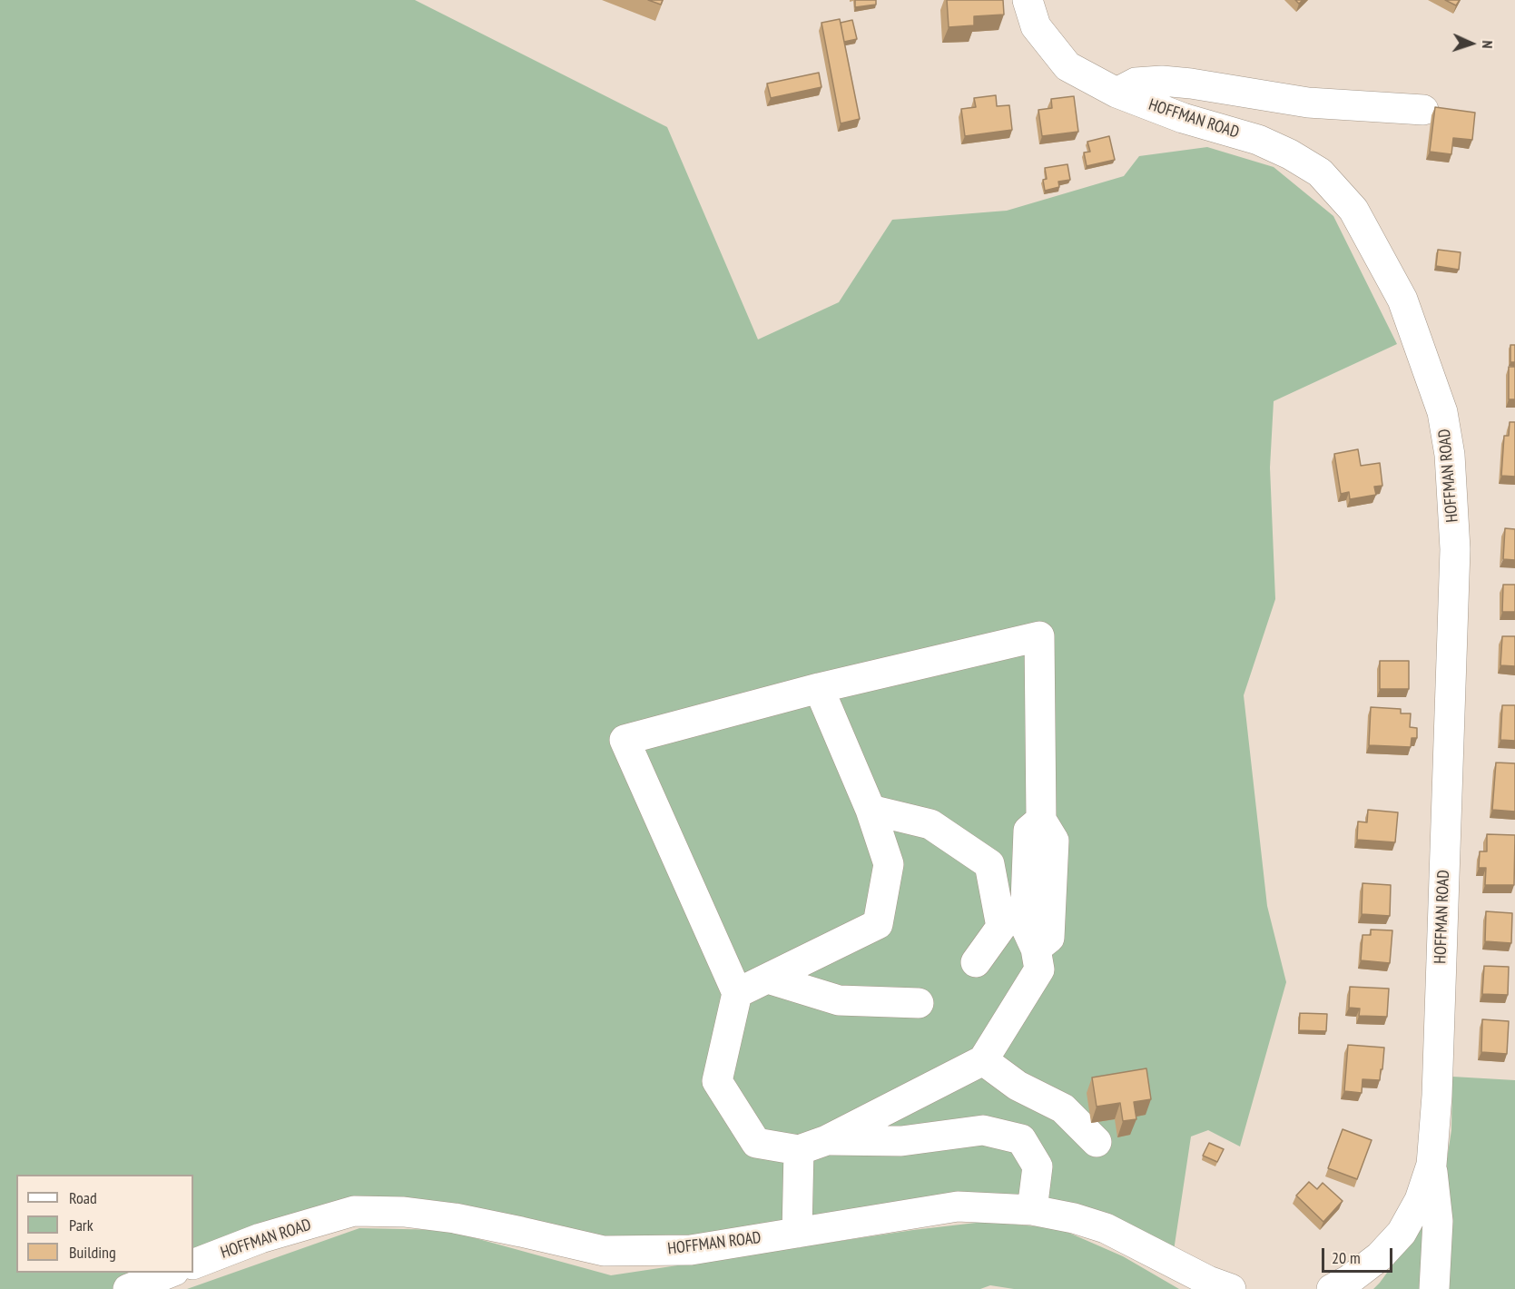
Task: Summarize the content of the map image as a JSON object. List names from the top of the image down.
{
  "streets": {
    "street": ["HOFFMAN ROAD"]
  },
  "legend": ["Road", "Park", "Building"],
  "scale_bar": "20 m",
  "north": "right"
}
